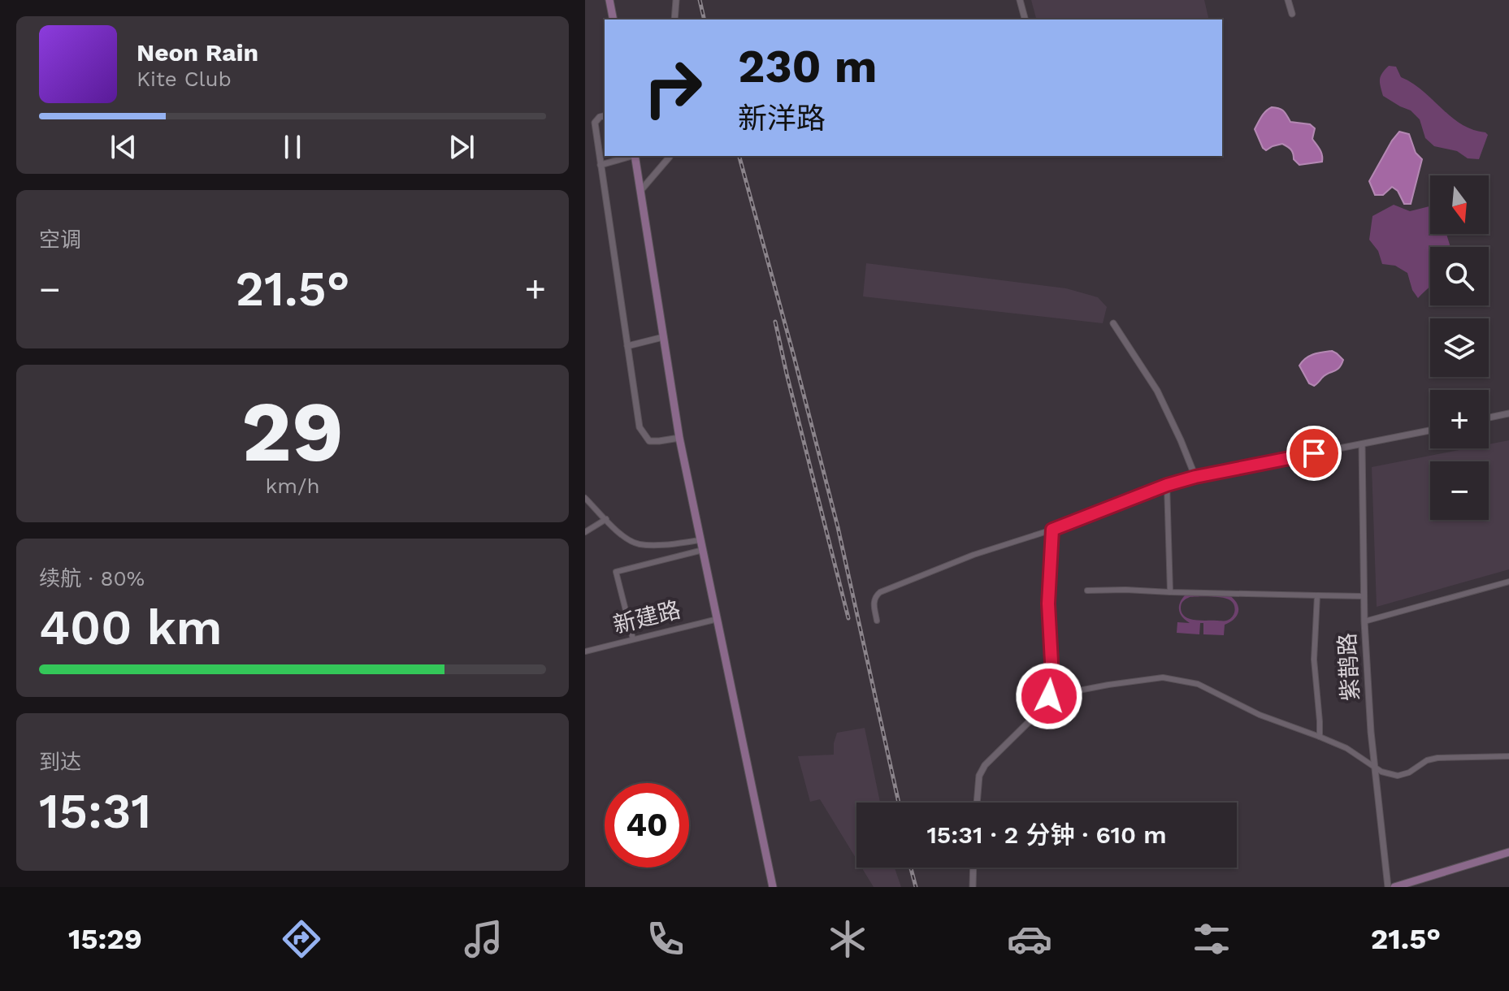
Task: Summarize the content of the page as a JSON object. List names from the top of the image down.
{
  "streets": {
    "street": ["新建路", "紫鹊路"]
  },
  "north": "bottom",
  "page": {
    "turn": ["230 m", "新洋路"],
    "song": ["Neon Rain", "Kite Club"],
    "map_buttons": ["+", "−"],
    "tile": [
      "空调",
      ["29", "km/h"],
      ["续航 · 80%", "400 km"],
      ["到达", "15:31"]
    ],
    "heat": ["−", "21.5°", "+"],
    "limit": "40",
    "trip": "15:31 · 2 分钟 · 610 m",
    "tabs": ["15:29", "21.5°"]
  }
}
